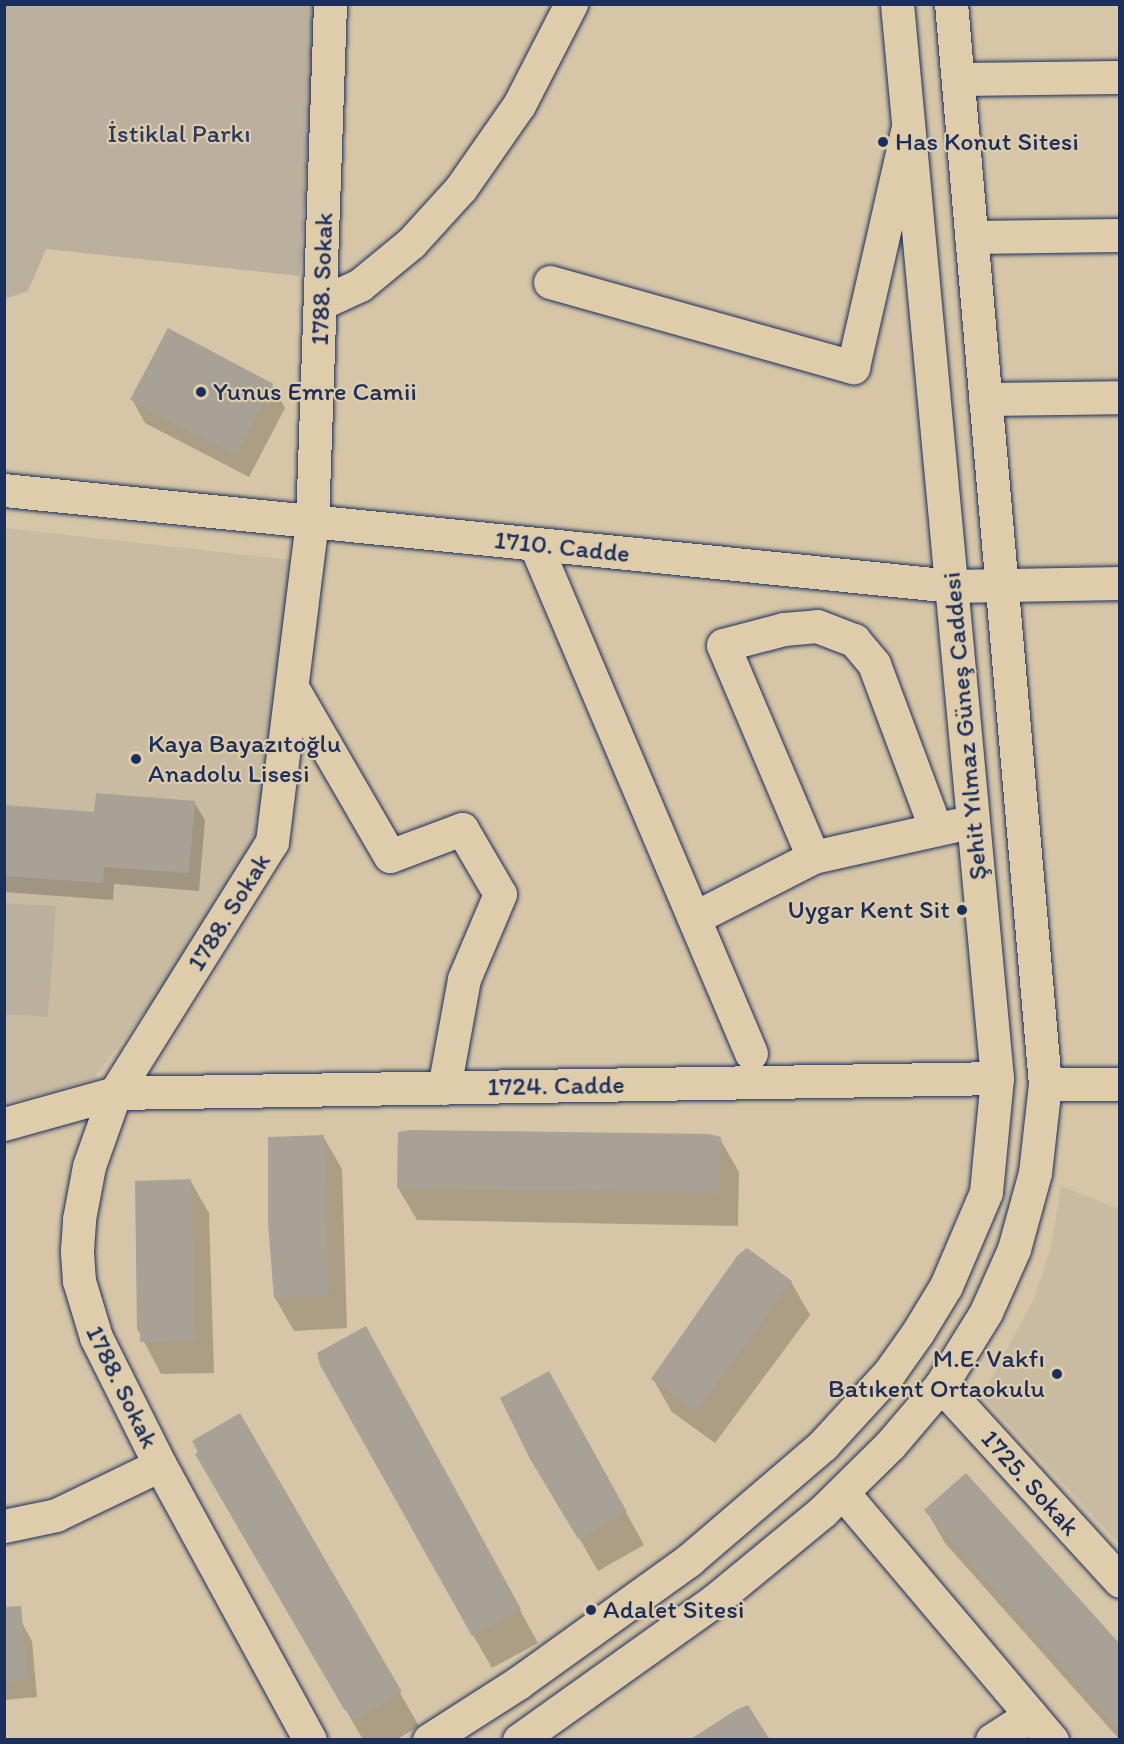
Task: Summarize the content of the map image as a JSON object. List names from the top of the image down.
{
  "streets": {
    "street": [
      "1788. Sokak",
      "1710. Cadde",
      "Şehit Yılmaz Güneş Caddesi",
      "1724. Cadde",
      "1725. Sokak"
    ]
  },
  "crossings": [
    ["1788. Sokak", "1710. Cadde"],
    ["1788. Sokak", "1724. Cadde"],
    ["1710. Cadde", "Şehit Yılmaz Güneş Caddesi"],
    ["Şehit Yılmaz Güneş Caddesi", "1724. Cadde"],
    ["Şehit Yılmaz Güneş Caddesi", "1725. Sokak"]
  ],
  "parks": ["İstiklal Parkı"],
  "places": [
    "Has Konut Sitesi",
    "Yunus Emre Camii",
    "Kaya Bayazıtoğlu Anadolu Lisesi",
    "Uygar Kent Sit",
    "M.E. Vakfı Batıkent Ortaokulu",
    "Adalet Sitesi"
  ]
}
